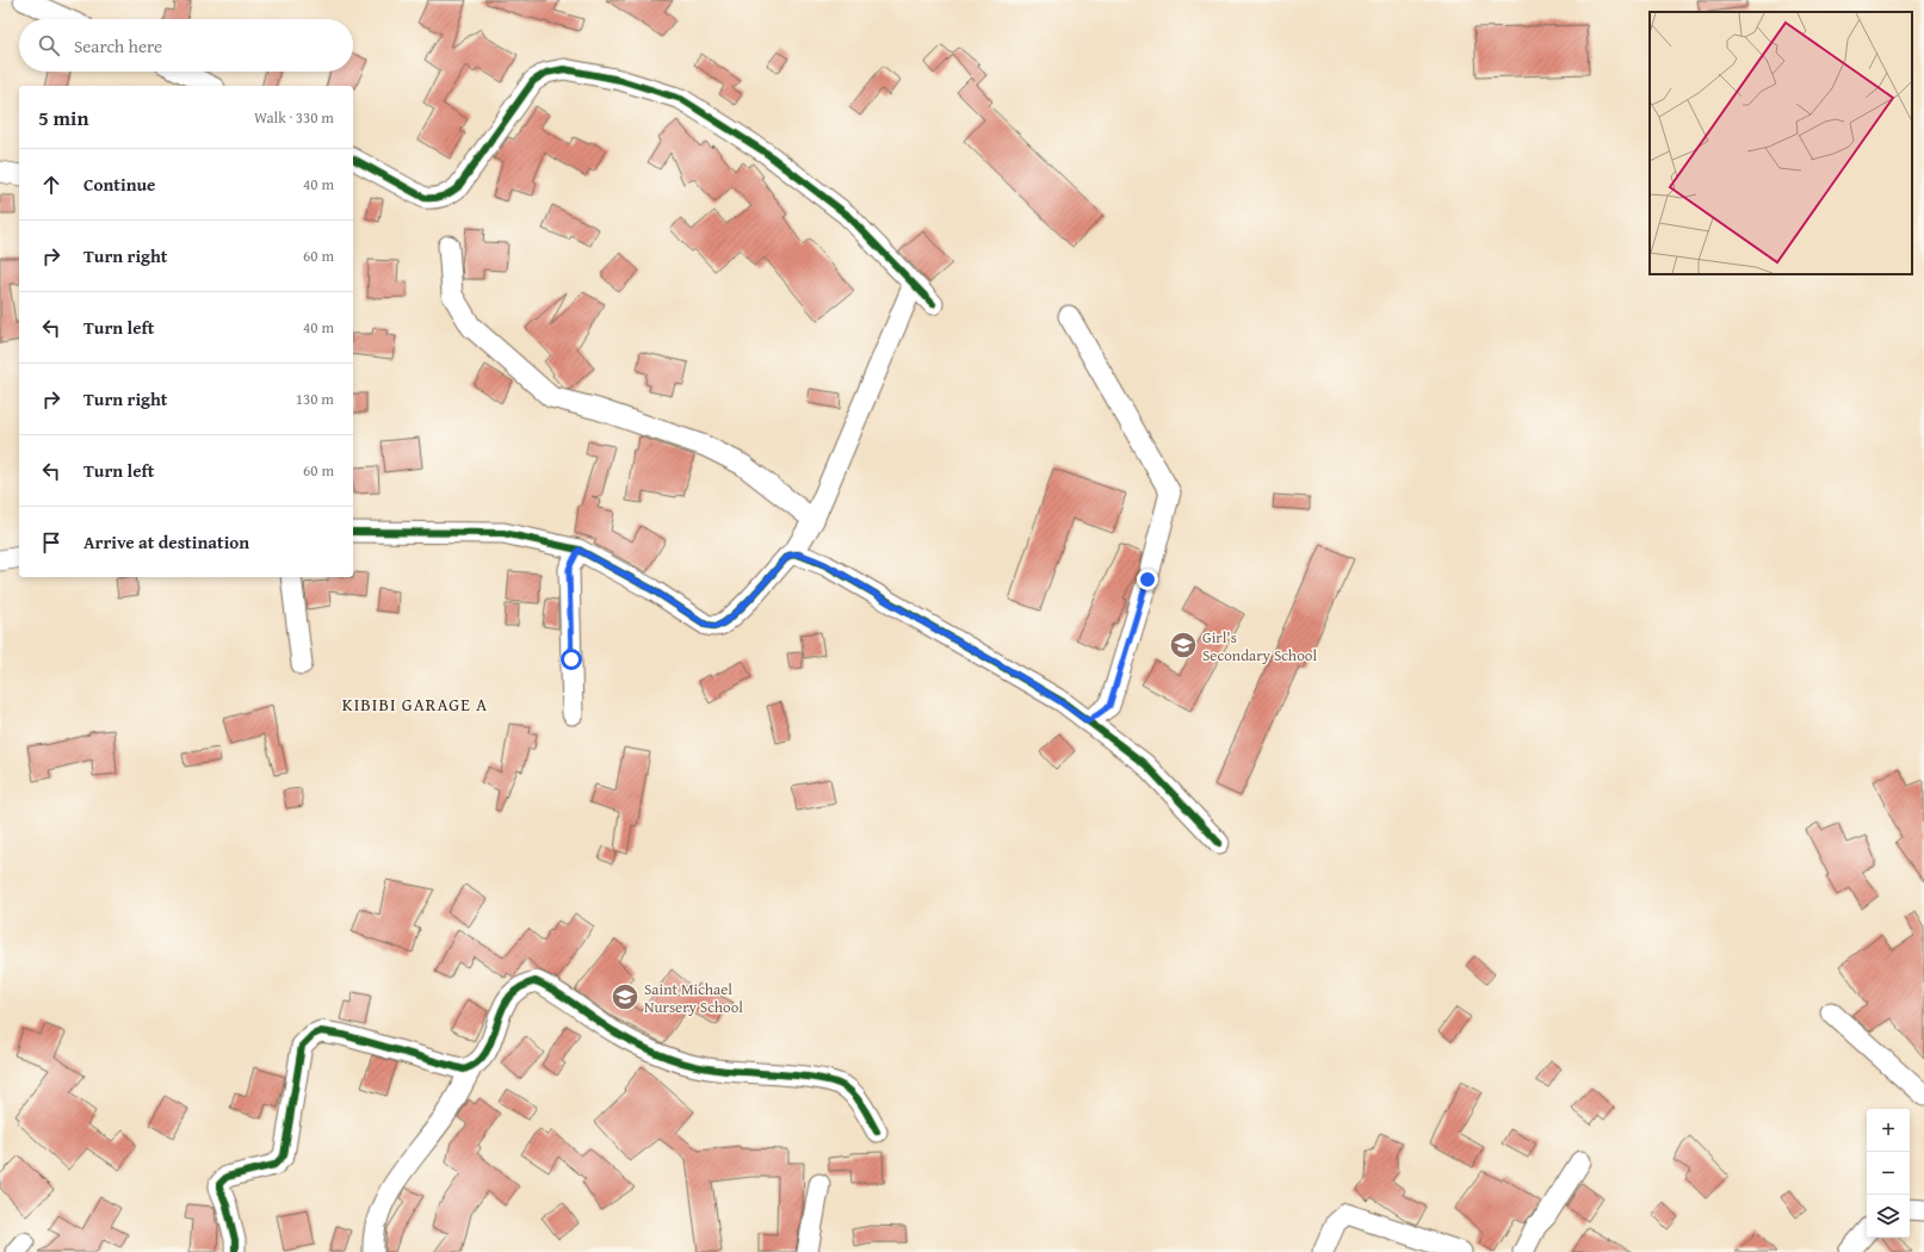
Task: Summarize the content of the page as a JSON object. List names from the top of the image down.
{
  "districts": ["KIBIBI GARAGE A"],
  "places": {
    "school or university": ["Girl's Secondary School", "Saint Michael Nursery School"]
  },
  "page": {
    "search": "Search here",
    "heading": ["5 min", "Walk · 330 m"],
    "list": [
      ["Continue", "40 m"],
      ["Turn right", "60 m"],
      ["Turn left", "40 m"],
      ["Turn right", "130 m"],
      ["Turn left", "60 m"],
      "Arrive at destination"
    ],
    "map_buttons": ["+", "−"]
  }
}
